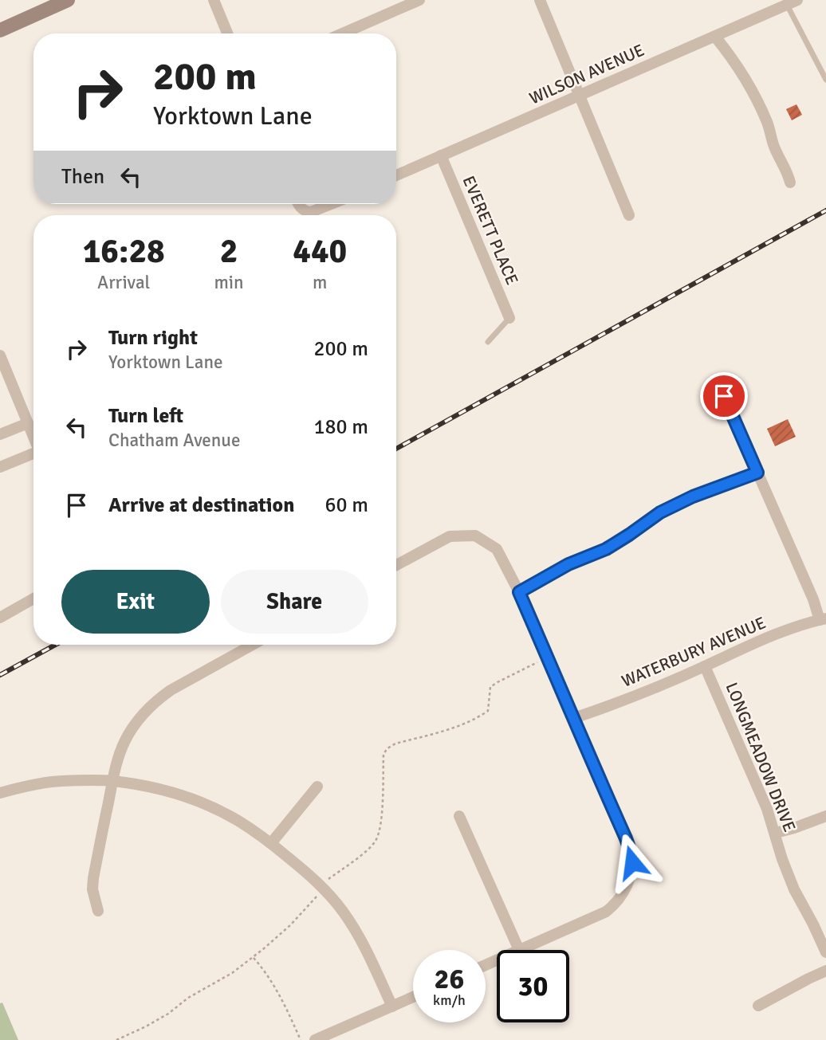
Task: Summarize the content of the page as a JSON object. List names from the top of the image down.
{
  "streets": {
    "street": [
      "WILSON AVENUE",
      "EVERETT PLACE",
      "WATERBURY AVENUE",
      "LONGMEADOW DRIVE"
    ]
  },
  "crossings": [
    ["WILSON AVENUE", "EVERETT PLACE"],
    ["WATERBURY AVENUE", "LONGMEADOW DRIVE"]
  ],
  "page": {
    "turn": ["200 m", "Yorktown Lane"],
    "then": "Then",
    "eta": [
      "16:28",
      "Arrival",
      "2",
      "min",
      "440",
      "m"
    ],
    "list": [
      {
        "name": "Turn right",
        "note": "Yorktown Lane",
        "value": "200 m"
      },
      {
        "name": "Turn left",
        "note": "Chatham Avenue",
        "value": "180 m"
      },
      {
        "name": "Arrive at destination",
        "value": "60 m"
      }
    ],
    "buttons": ["Exit", "Share"],
    "speed": "26 km/h",
    "limit": "30"
  }
}
